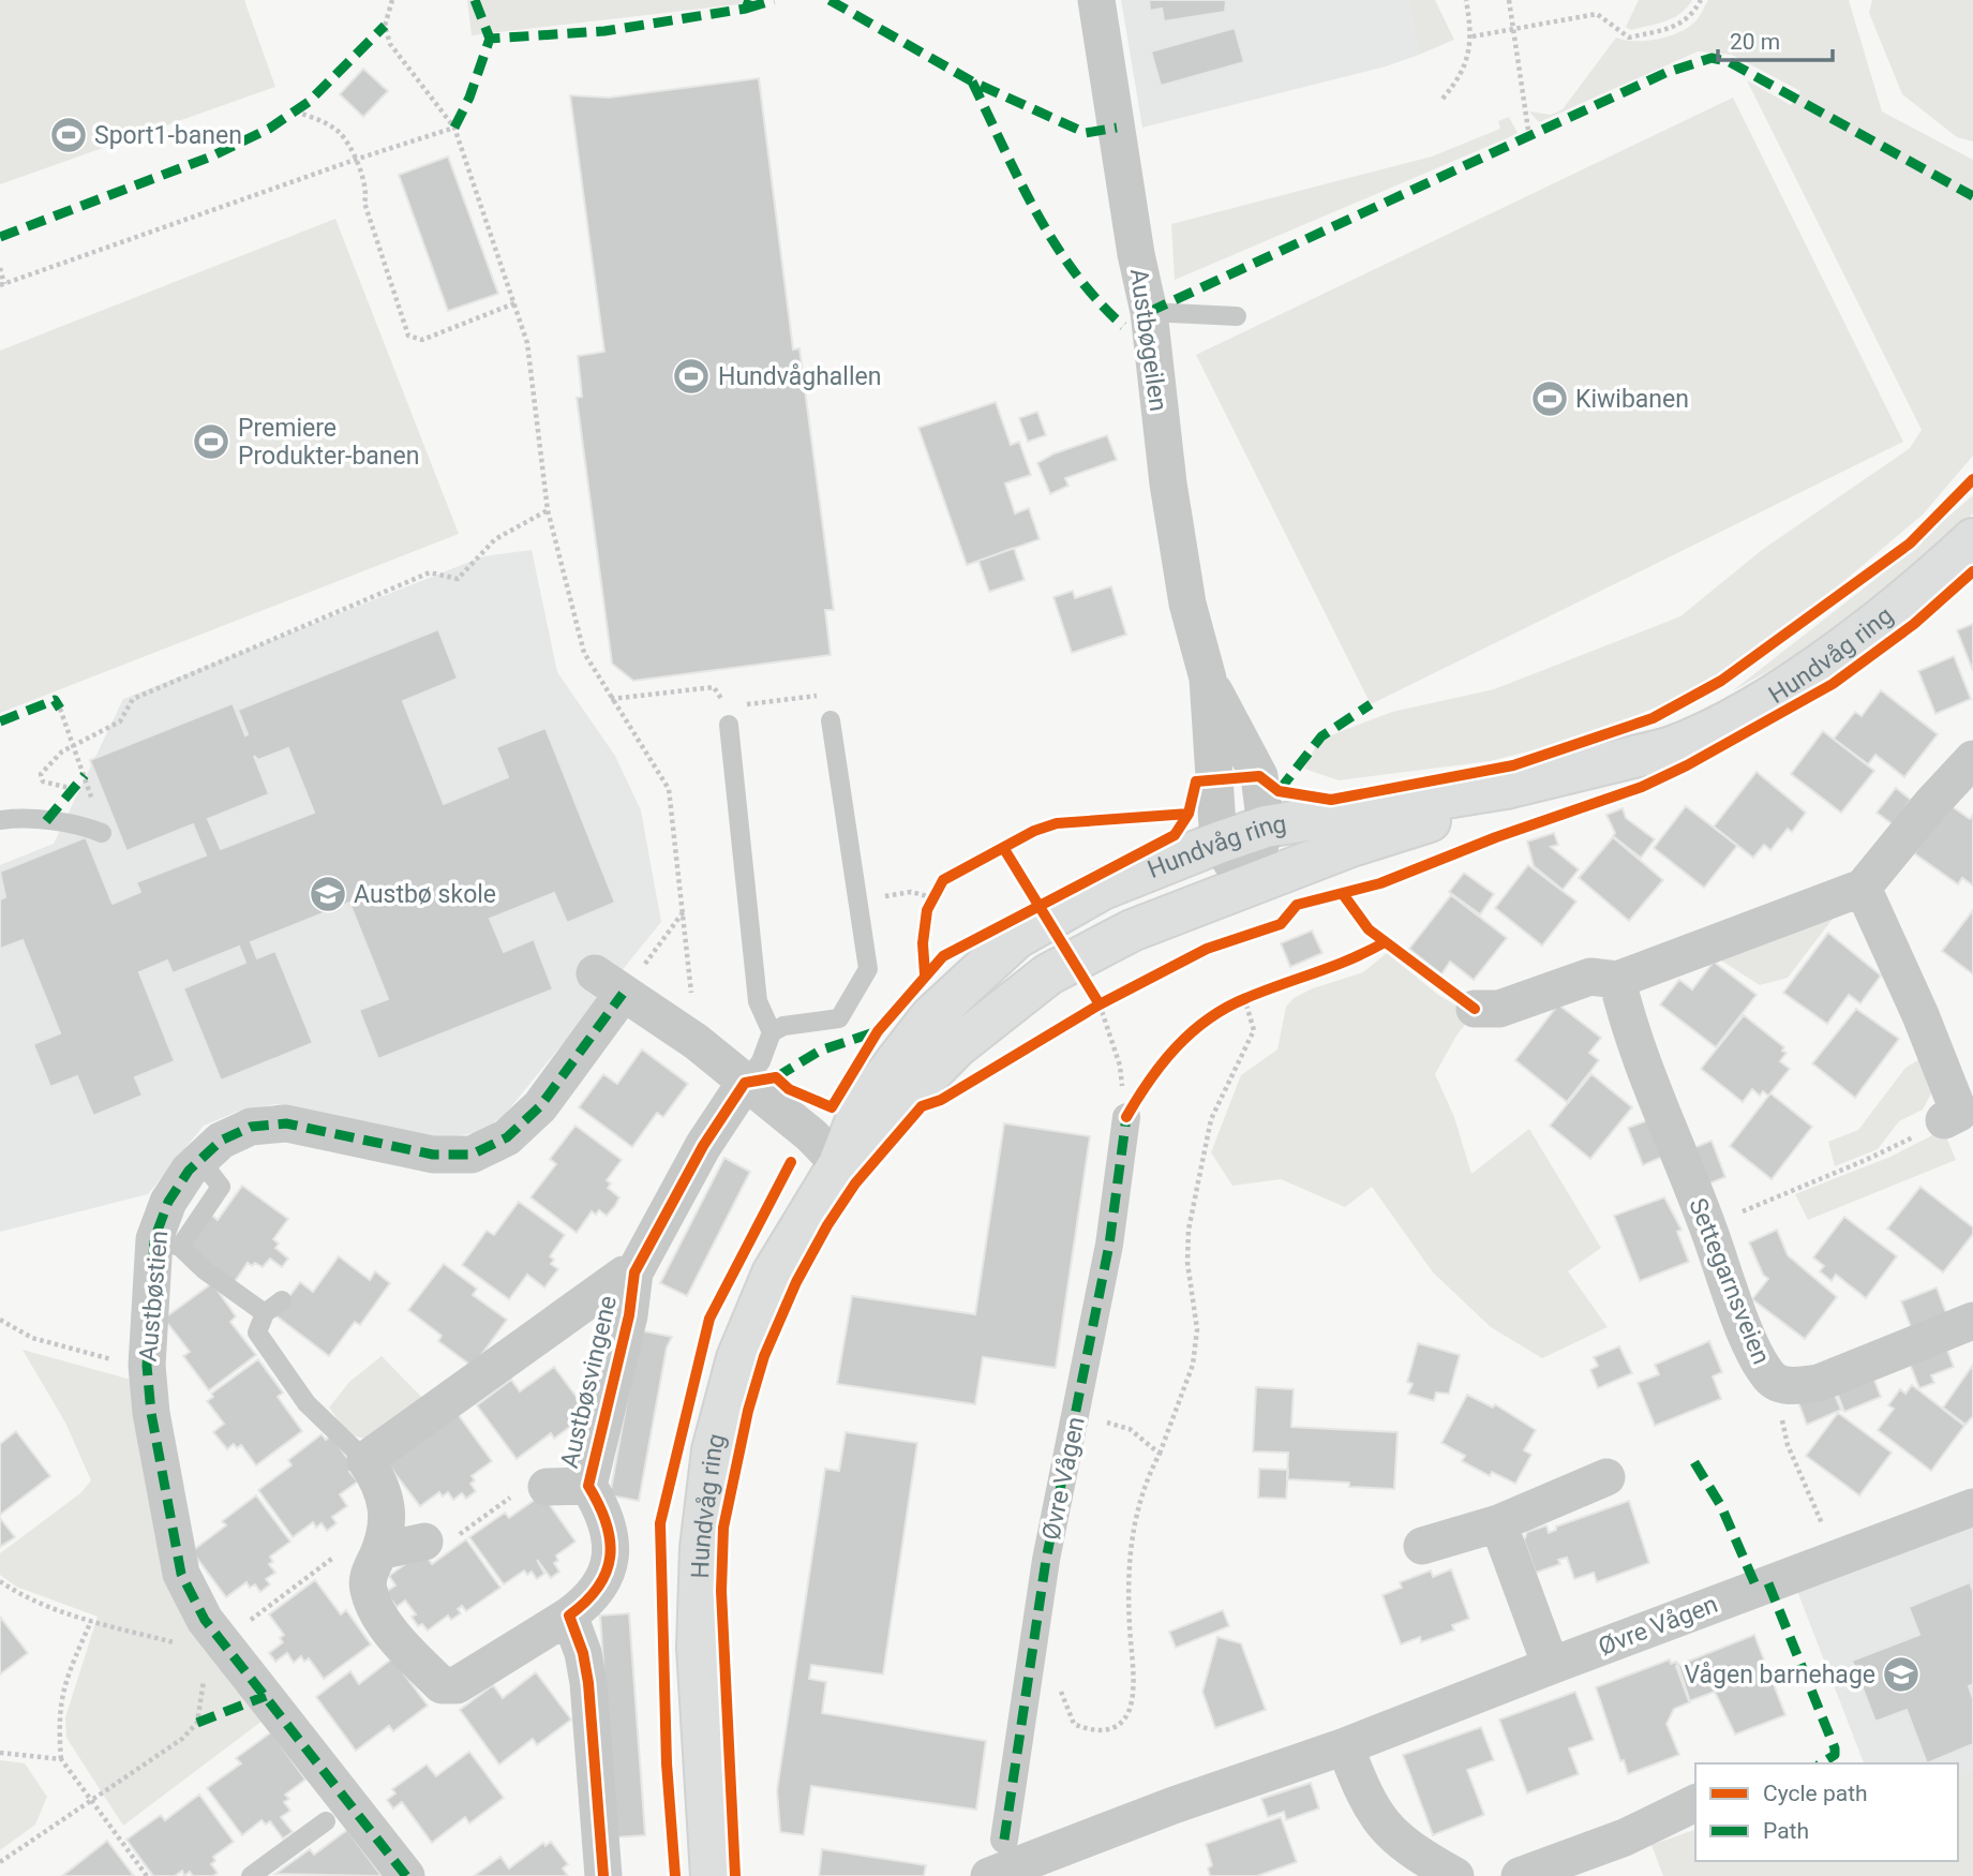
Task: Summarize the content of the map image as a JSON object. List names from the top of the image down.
{
  "streets": {
    "main road": ["Hundvåg ring"],
    "street": [
      "Austbøgeilen",
      "Settegarnsveien",
      "Austbøstien",
      "Austbøsvingene",
      "Øvre Vågen"
    ]
  },
  "crossings": [
    ["Austbøgeilen", "Hundvåg ring"]
  ],
  "places": {
    "sports": [
      "Sport1-banen",
      "Hundvåghallen",
      "Kiwibanen",
      "Premiere Produkter-banen"
    ],
    "school or university": ["Austbø skole", "Vågen barnehage"]
  },
  "legend": ["Cycle path", "Path"],
  "scale_bar": "20 m"
}
